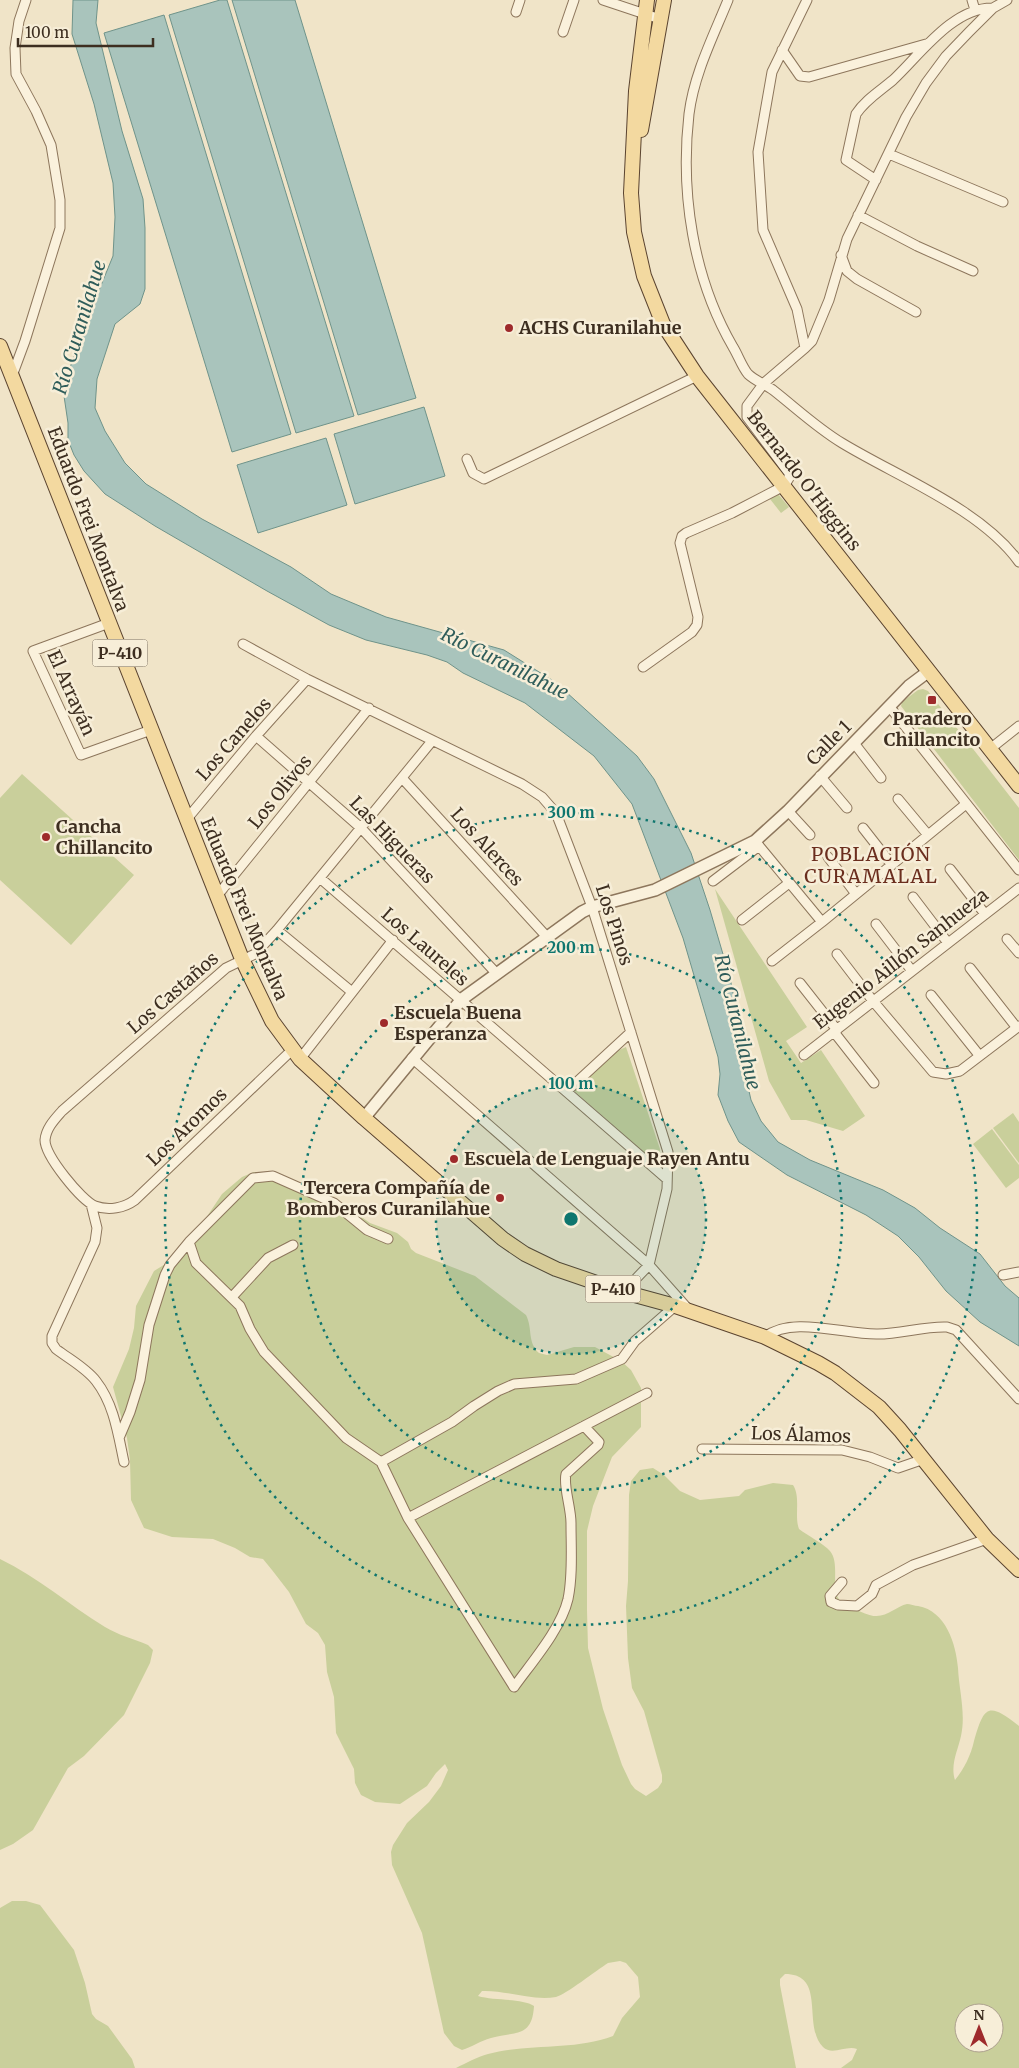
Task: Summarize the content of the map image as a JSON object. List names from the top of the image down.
{
  "streets": {
    "main road": ["Bernardo O'Higgins", "Eduardo Frei Montalva", "P-410"],
    "street": [
      "El Arrayán",
      "Los Canelos",
      "Calle 1",
      "Los Olivos",
      "Las Higueras",
      "Los Alerces",
      "Los Pinos",
      "Los Laureles",
      "Eugenio Aillón Sanhueza",
      "Los Castaños",
      "Los Aromos",
      "Los Álamos"
    ]
  },
  "crossings": [
    ["Bernardo O'Higgins", "Calle 1"],
    ["Eduardo Frei Montalva", "El Arrayán"],
    ["Eduardo Frei Montalva", "Los Canelos"],
    ["Eduardo Frei Montalva", "Calle 1"],
    ["Eduardo Frei Montalva", "Los Olivos"],
    ["Eduardo Frei Montalva", "Los Castaños"],
    ["Eduardo Frei Montalva", "Los Aromos"],
    ["Eduardo Frei Montalva", "Los Álamos"],
    ["Los Canelos", "Las Higueras"],
    ["Los Canelos", "Los Pinos"],
    ["Calle 1", "Las Higueras"],
    ["Calle 1", "Los Alerces"],
    ["Calle 1", "Los Pinos"],
    ["Calle 1", "Los Laureles"],
    ["Los Olivos", "Las Higueras"],
    ["Los Olivos", "Los Pinos"],
    ["Las Higueras", "Los Castaños"],
    ["Los Alerces", "Los Castaños"],
    ["Los Pinos", "Los Laureles"],
    ["Los Pinos", "Los Castaños"],
    ["Los Laureles", "Los Castaños"],
    ["Los Laureles", "Los Aromos"],
    ["Los Castaños", "Los Aromos"]
  ],
  "districts": ["POBLACIÓN CURAMALAL"],
  "water": ["Río Curanilahue"],
  "places": {
    "other": [
      "ACHS Curanilahue",
      "Cancha Chillancito",
      "Escuela Buena Esperanza",
      "Escuela de Lenguaje Rayen Antu",
      "Tercera Compañía de Bomberos Curanilahue"
    ],
    "transit": ["Paradero Chillancito"]
  },
  "scale_bar": "100 m",
  "north": "top",
  "rings": ["300 m", "200 m", "100 m"]
}
